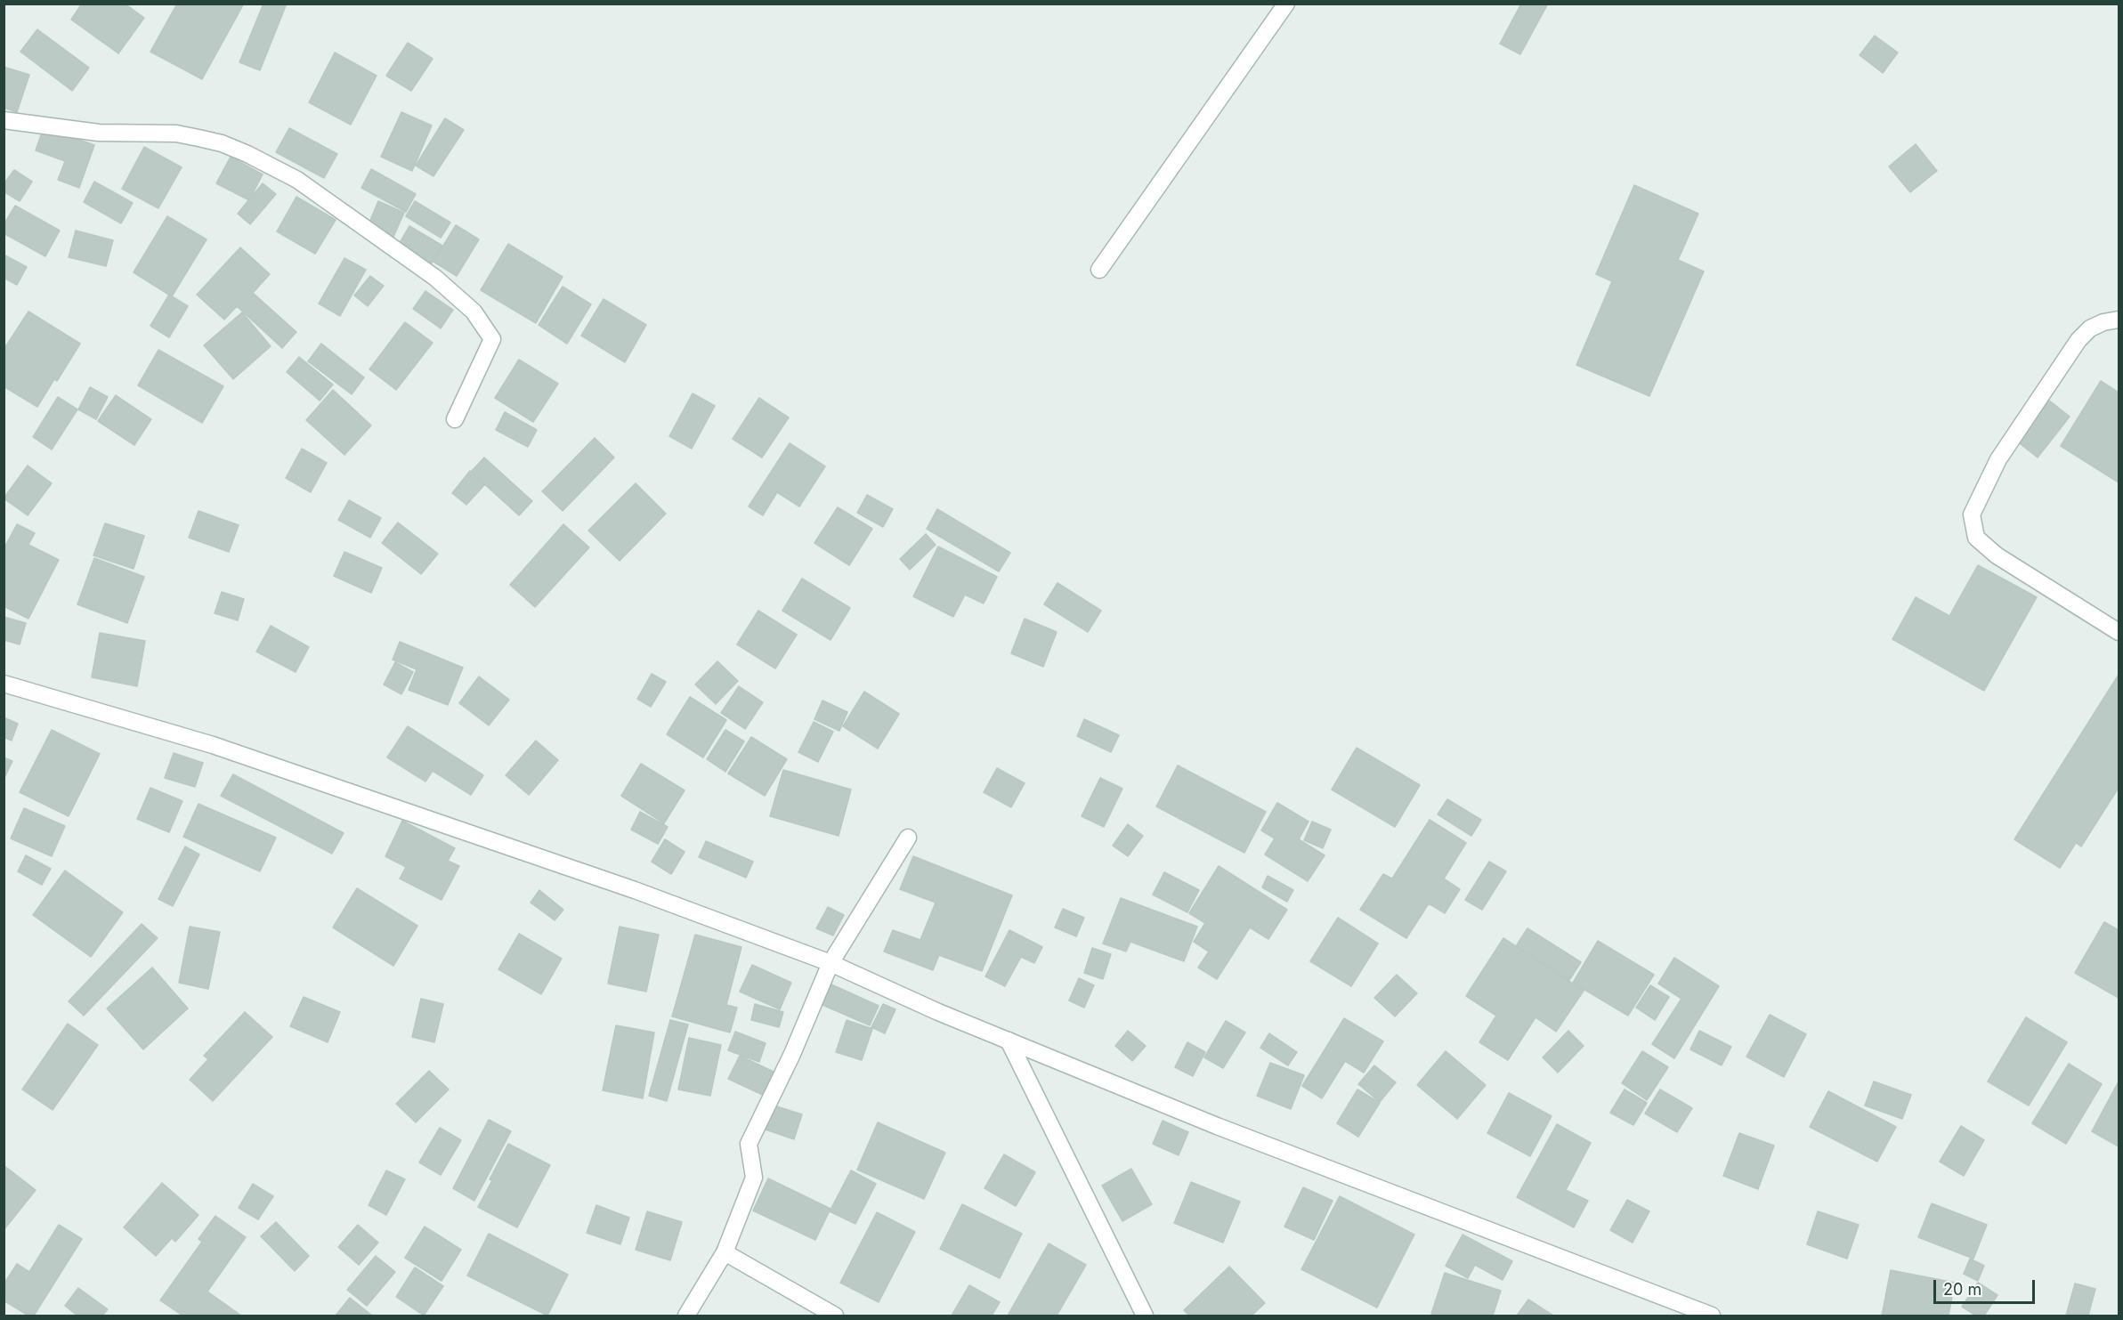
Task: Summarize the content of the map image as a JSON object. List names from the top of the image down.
{
  "scale_bar": "20 m"
}
